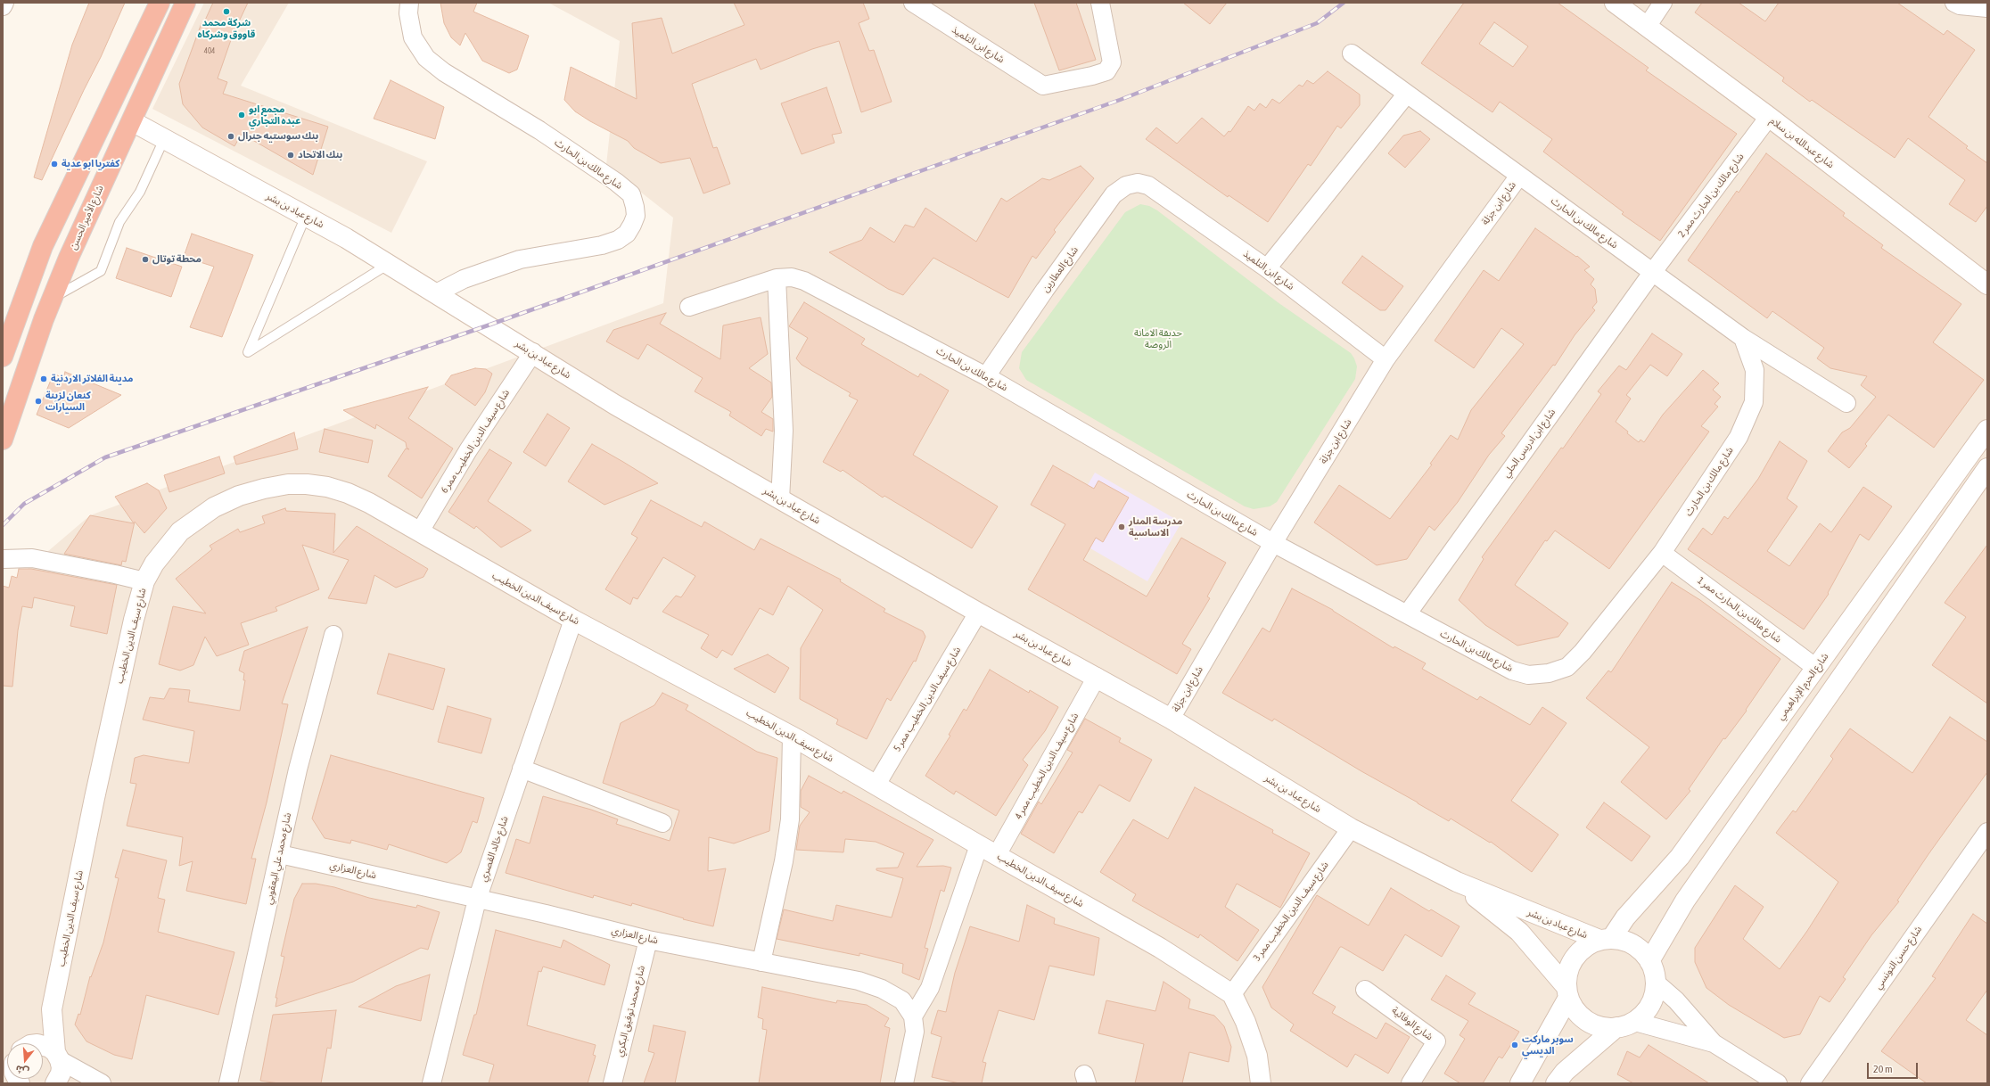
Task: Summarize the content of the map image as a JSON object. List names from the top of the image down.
{
  "streets": {
    "highway": ["شارع الأمير الحسن"],
    "street": [
      "شارع ابن التلميذ",
      "شارع عبدالله بن سلام",
      "شارع مالك بن الحارث",
      "شارع مالك بن الحارث ممر 2",
      "شارع ابن جزلة",
      "شارع عباد بن بشر",
      "شارع العطارين",
      "شارع سيف الدين الخطيب ممر 6",
      "شارع ابن ادريس الحلي",
      "شارع سيف الدين الخطيب",
      "شارع مالك بن الحارث ممر 1",
      "شارع الحرم الإبراهيمي",
      "شارع سيف الدين الخطيب ممر 5",
      "شارع سيف الدين الخطيب ممر 4",
      "شارع خالد القصري",
      "شارع محمد علي اليعقوبي",
      "شارع العزاري",
      "شارع سيف الدين الخطيب ممر 3",
      "شارع حسن التونسي",
      "شارع محمد توفيق البكري",
      "شارع الوفائية"
    ]
  },
  "crossings": [
    ["شارع ابن التلميذ", "شارع ابن جزلة"],
    ["شارع ابن التلميذ", "شارع العطارين"],
    ["شارع عبدالله بن سلام", "شارع مالك بن الحارث ممر 2"],
    ["شارع مالك بن الحارث", "شارع مالك بن الحارث ممر 2"],
    ["شارع مالك بن الحارث", "شارع ابن جزلة"],
    ["شارع مالك بن الحارث", "شارع عباد بن بشر"],
    ["شارع مالك بن الحارث", "شارع العطارين"],
    ["شارع مالك بن الحارث", "شارع ابن ادريس الحلي"],
    ["شارع مالك بن الحارث", "شارع مالك بن الحارث ممر 1"],
    ["شارع مالك بن الحارث ممر 2", "شارع ابن ادريس الحلي"],
    ["شارع ابن جزلة", "شارع عباد بن بشر"],
    ["شارع عباد بن بشر", "شارع الأمير الحسن"],
    ["شارع عباد بن بشر", "شارع سيف الدين الخطيب ممر 6"],
    ["شارع عباد بن بشر", "شارع الحرم الإبراهيمي"],
    ["شارع عباد بن بشر", "شارع سيف الدين الخطيب ممر 5"],
    ["شارع عباد بن بشر", "شارع سيف الدين الخطيب ممر 4"],
    ["شارع عباد بن بشر", "شارع سيف الدين الخطيب ممر 3"],
    ["شارع سيف الدين الخطيب ممر 6", "شارع سيف الدين الخطيب"],
    ["شارع سيف الدين الخطيب", "شارع سيف الدين الخطيب ممر 5"],
    ["شارع سيف الدين الخطيب", "شارع سيف الدين الخطيب ممر 4"],
    ["شارع سيف الدين الخطيب", "شارع خالد القصري"],
    ["شارع سيف الدين الخطيب", "شارع سيف الدين الخطيب ممر 3"],
    ["شارع مالك بن الحارث ممر 1", "شارع الحرم الإبراهيمي"],
    ["شارع خالد القصري", "شارع العزاري"],
    ["شارع محمد علي اليعقوبي", "شارع العزاري"],
    ["شارع العزاري", "شارع محمد توفيق البكري"]
  ],
  "parks": ["حدبقة الامانة الروضة"],
  "places": [
    "شركة محمد قاووق وشركاه",
    "مجمع ابو عبده التجاري",
    "بنك سوستيه جنرال",
    "بنك الاتحاد",
    "كفتريا ابو عدية",
    "محطة توتال",
    "مدينة الفلاتر الاردنية",
    "كنعان لزينة السيارات",
    "مدرسة المنار الاساسية",
    "سوبر ماركت الديسي"
  ],
  "house_numbers": ["404"],
  "scale_bar": "20 m",
  "north": "bottom"
}
